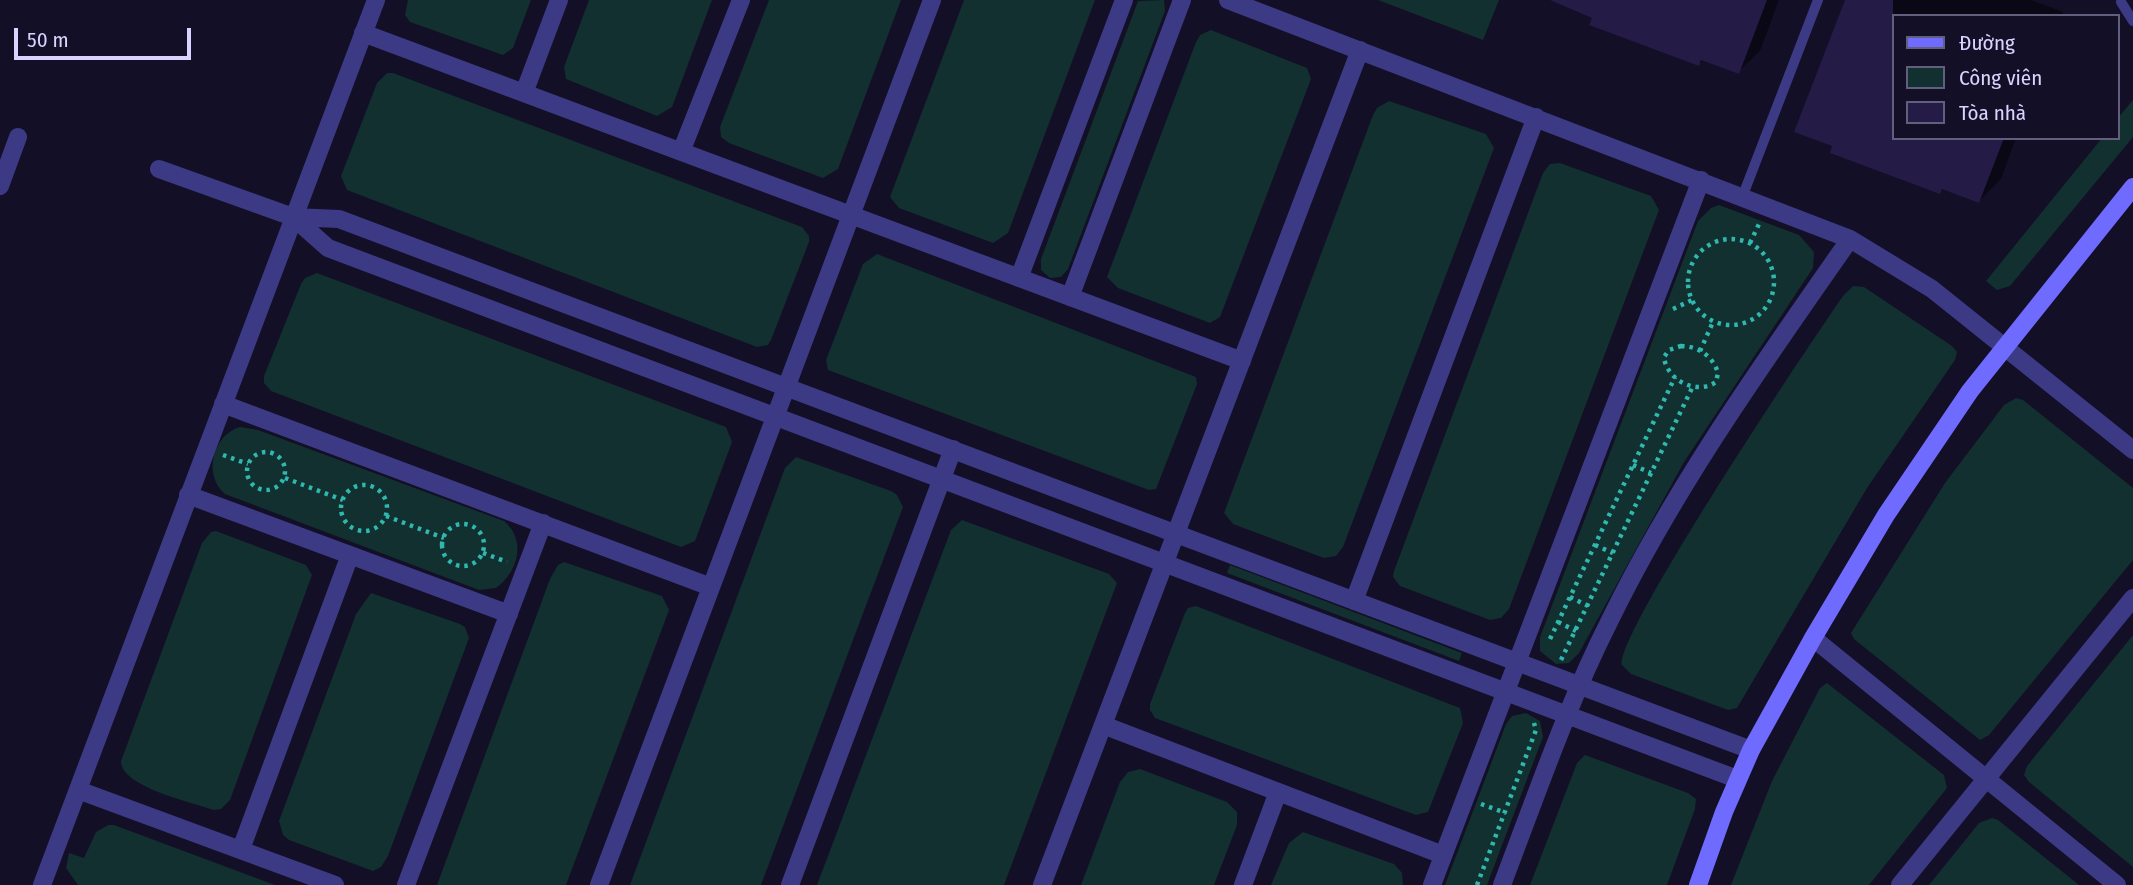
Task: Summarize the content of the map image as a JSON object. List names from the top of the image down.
{
  "legend": ["Đường", "Công viên", "Tòa nhà"],
  "scale_bar": "50 m"
}
